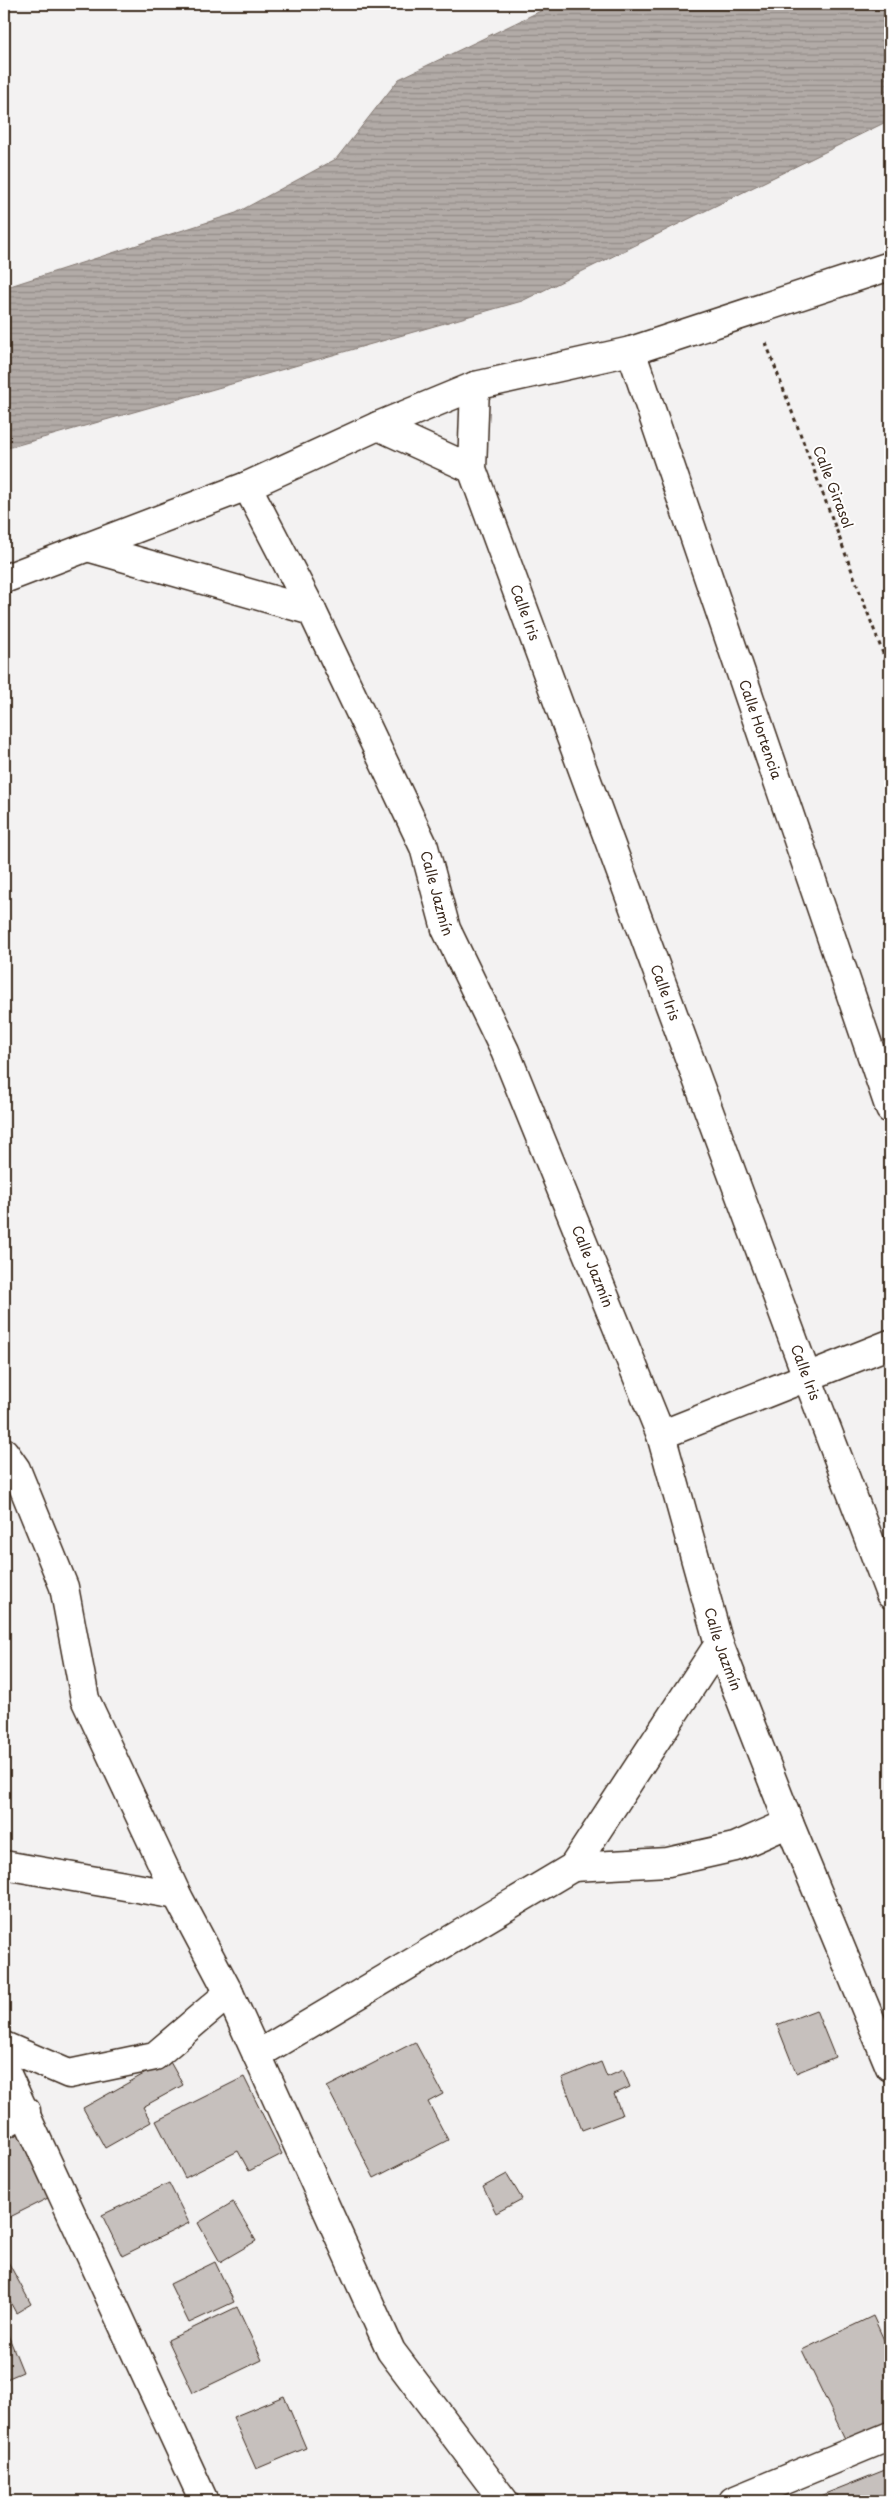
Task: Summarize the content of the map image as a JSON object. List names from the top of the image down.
{
  "streets": {
    "street": ["Calle Iris", "Calle Hortencia", "Calle Jazmín"],
    "path": ["Calle Girasol"]
  }
}
